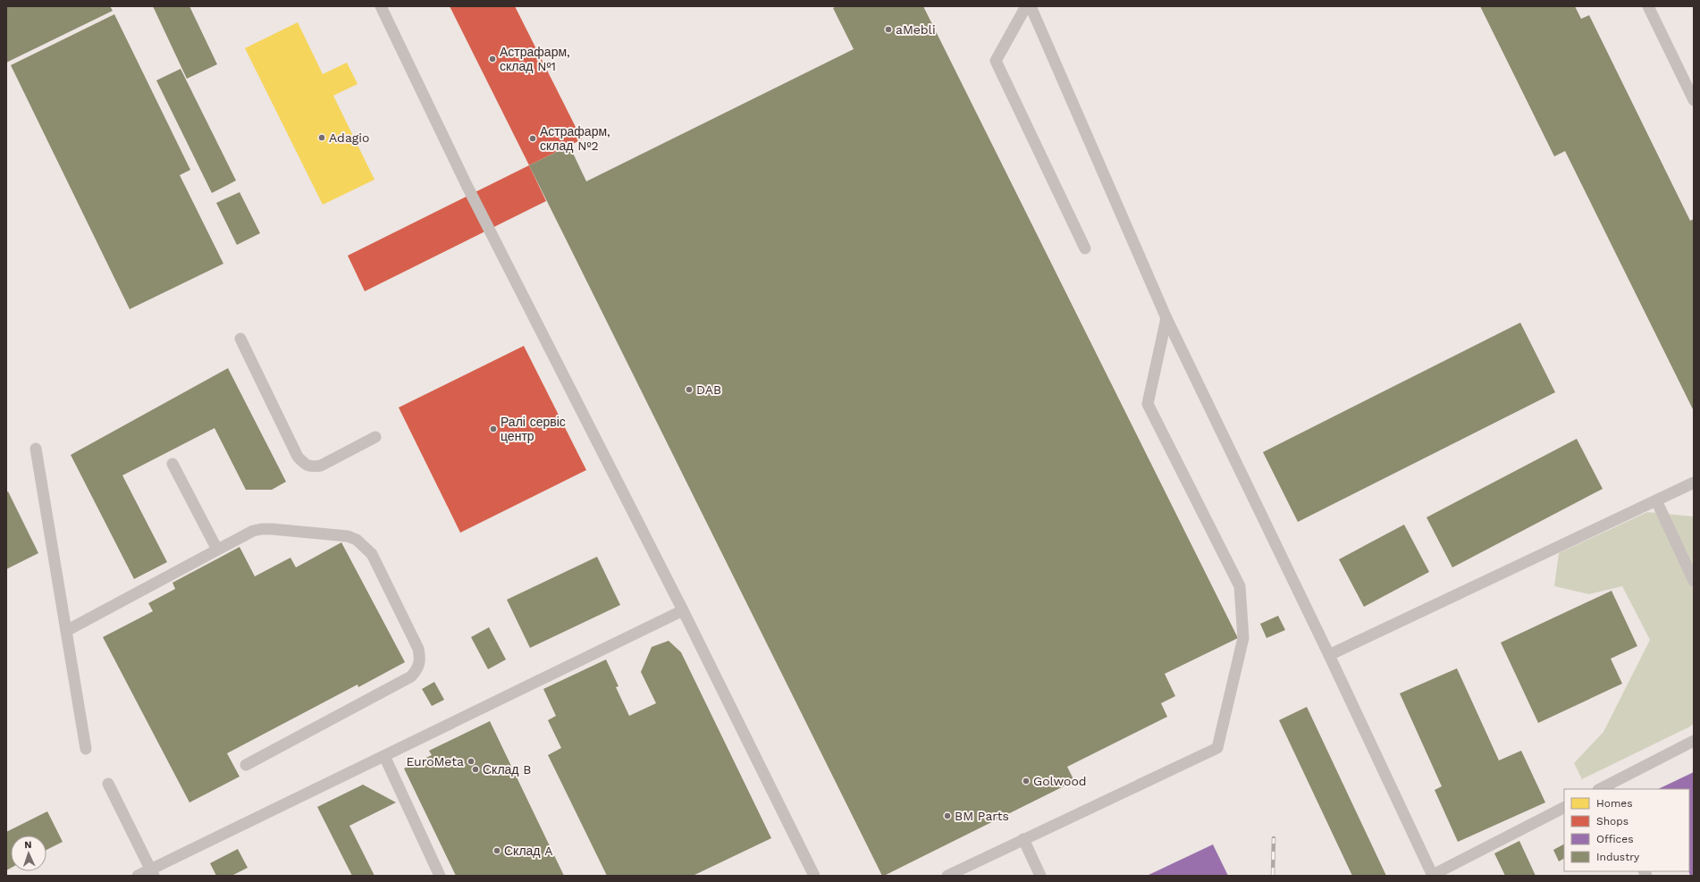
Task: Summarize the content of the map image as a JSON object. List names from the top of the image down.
{
  "places": [
    "aMebli",
    "Астрафарм, склад №1",
    "Adagio",
    "Астрафарм, склад №2",
    "DAB",
    "Ралі сервіс центр",
    "EuroMeta",
    "Склад B",
    "Golwood",
    "BM Parts",
    "Склад A"
  ],
  "legend": [
    "Homes",
    "Shops",
    "Offices",
    "Industry"
  ],
  "north": "top"
}
